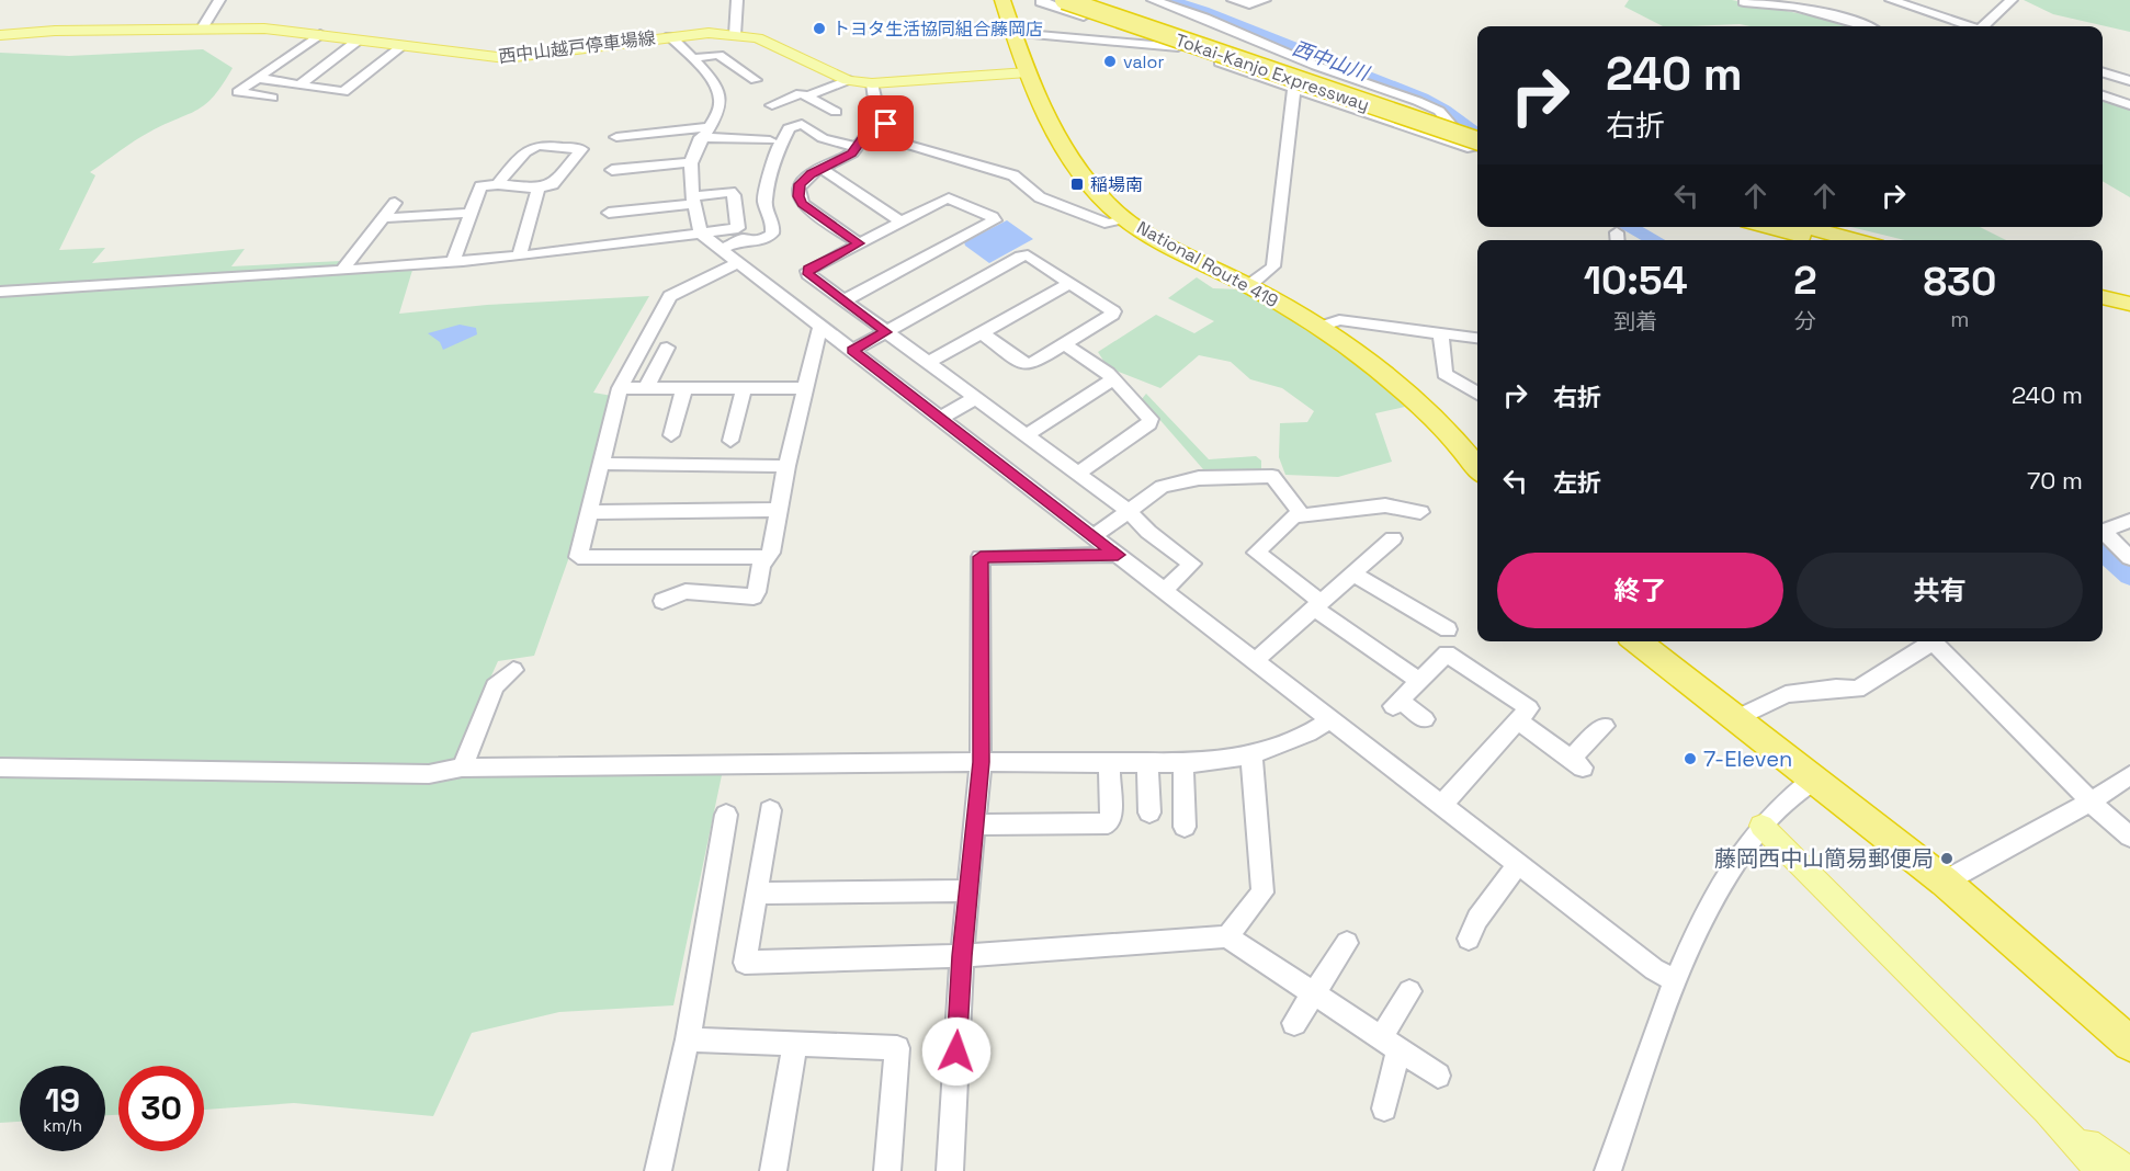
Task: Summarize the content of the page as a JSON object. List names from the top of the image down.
{
  "streets": {
    "highway": ["Tokai-Kanjo Expressway", "National Route 419"],
    "main road": ["西中山越戸停車場線"]
  },
  "crossings": [
    ["西中山越戸停車場線", "National Route 419"]
  ],
  "water": ["西中山川"],
  "places": {
    "other": [
      "トヨタ生活協同組合藤岡店",
      "valor",
      "7-Eleven",
      "藤岡西中山簡易郵便局"
    ],
    "transit": ["稲場南"]
  },
  "page": {
    "turn": ["240 m", "右折"],
    "eta": [
      "10:54",
      "到着",
      "2",
      "分",
      "830",
      "m"
    ],
    "list": [
      {
        "name": "右折",
        "value": "240 m"
      },
      {
        "name": "左折",
        "value": "70 m"
      }
    ],
    "buttons": ["終了", "共有"],
    "speed": "19 km/h",
    "limit": "30"
  }
}
